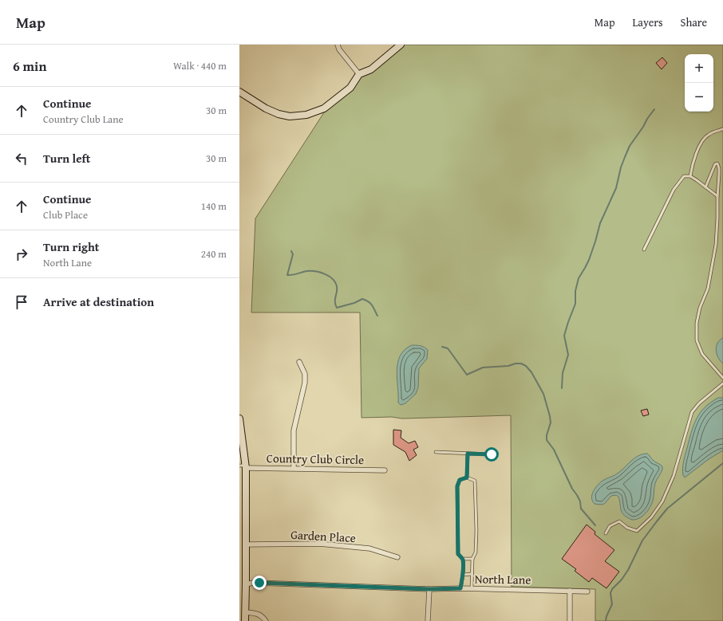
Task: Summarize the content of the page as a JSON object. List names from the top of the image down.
{
  "streets": {
    "street": ["Country Club Circle", "Garden Place", "North Lane"]
  },
  "page": {
    "header": "Map",
    "nav": ["Map", "Layers", "Share"],
    "heading": ["6 min", "Walk · 440 m"],
    "map_buttons": ["+", "−"],
    "list": [
      ["Continue", "Country Club Lane", "30 m"],
      ["Turn left", "30 m"],
      ["Continue", "Club Place", "140 m"],
      ["Turn right", "North Lane", "240 m"],
      "Arrive at destination"
    ]
  }
}
